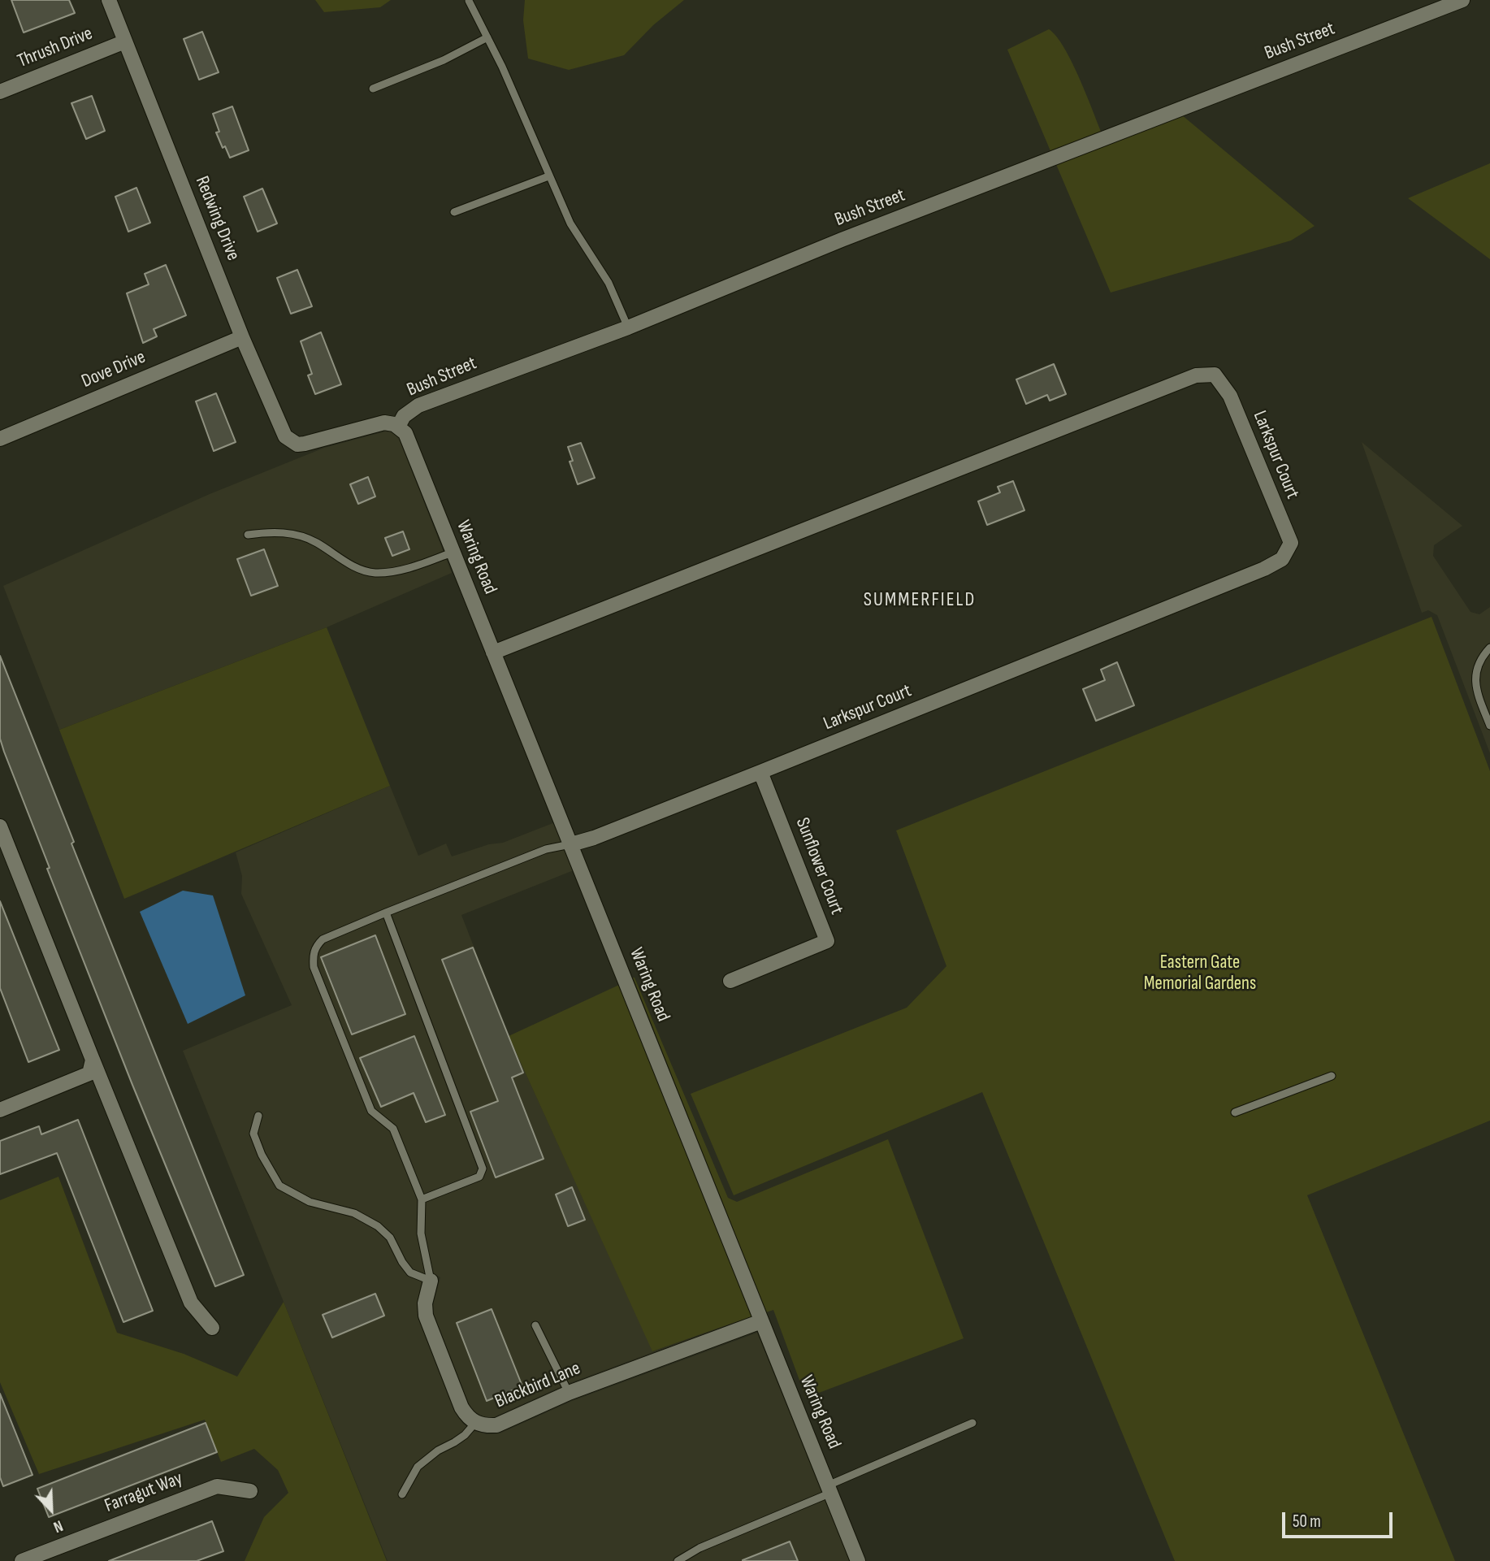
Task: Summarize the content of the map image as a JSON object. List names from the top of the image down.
{
  "streets": {
    "street": [
      "Bush Street",
      "Thrush Drive",
      "Redwing Drive",
      "Dove Drive",
      "Larkspur Court",
      "Waring Road",
      "Sunflower Court",
      "Blackbird Lane",
      "Farragut Way"
    ]
  },
  "crossings": [
    ["Bush Street", "Redwing Drive"],
    ["Bush Street", "Waring Road"],
    ["Thrush Drive", "Redwing Drive"],
    ["Redwing Drive", "Dove Drive"],
    ["Redwing Drive", "Waring Road"],
    ["Larkspur Court", "Waring Road"],
    ["Larkspur Court", "Sunflower Court"],
    ["Waring Road", "Blackbird Lane"]
  ],
  "districts": ["SUMMERFIELD"],
  "parks": ["Eastern Gate Memorial Gardens"],
  "scale_bar": "50 m",
  "north": "bottom right"
}
